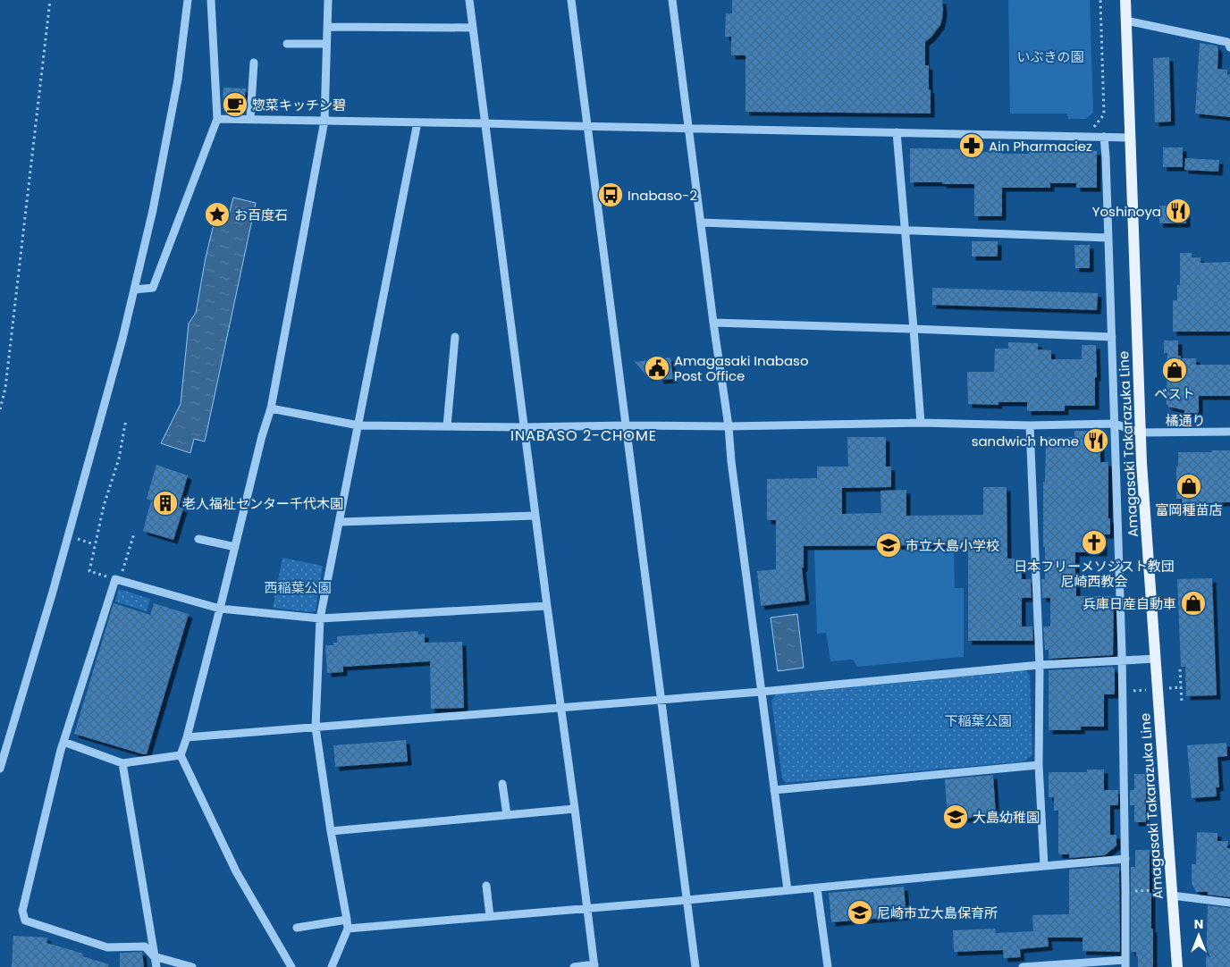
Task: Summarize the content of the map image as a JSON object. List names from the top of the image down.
{
  "streets": {
    "main road": ["Amagasaki Takarazuka Line"],
    "street": ["橘通り"]
  },
  "crossings": [
    ["橘通り", "Amagasaki Takarazuka Line"]
  ],
  "districts": ["INABASO 2-CHOME"],
  "parks": ["いぶきの園", "西稲葉公園", "下稲葉公園"],
  "places": {
    "cafe": ["惣菜キッチン碧"],
    "pharmacy": ["Ain Pharmaciez"],
    "bus stop": ["Inabaso-2"],
    "restaurant": ["Yoshinoya", "sandwich home"],
    "place": ["お百度石"],
    "public building": ["Amagasaki Inabaso Post Office"],
    "shop": ["ベスト", "富岡種苗店", "兵庫日産自動車"],
    "building": ["老人福祉センター千代木園"],
    "church": ["日本フリーメソジスト教団 尼崎西教会"],
    "school or university": ["市立大島小学校", "大島幼稚園", "尼崎市立大島保育所"]
  },
  "north": "top"
}
